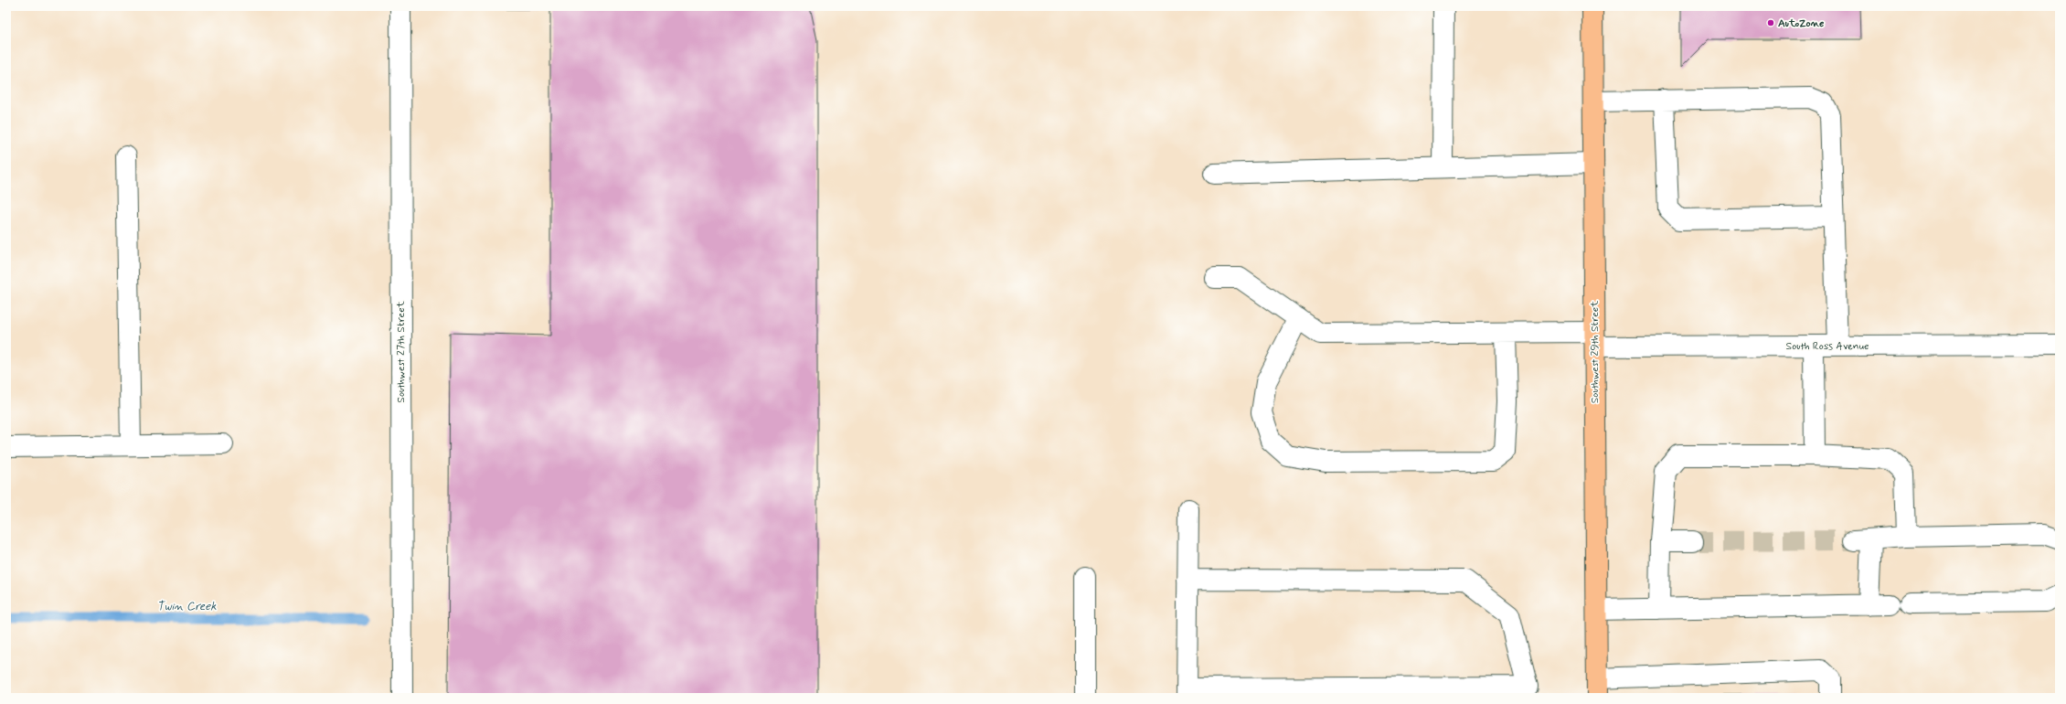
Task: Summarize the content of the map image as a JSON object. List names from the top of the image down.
{
  "streets": {
    "main road": ["Southwest 29th Street"],
    "street": ["South Ross Avenue", "Southwest 27th Street"]
  },
  "crossings": [
    ["South Ross Avenue", "Southwest 29th Street"]
  ],
  "water": ["Twin Creek"],
  "places": ["AutoZone"]
}
